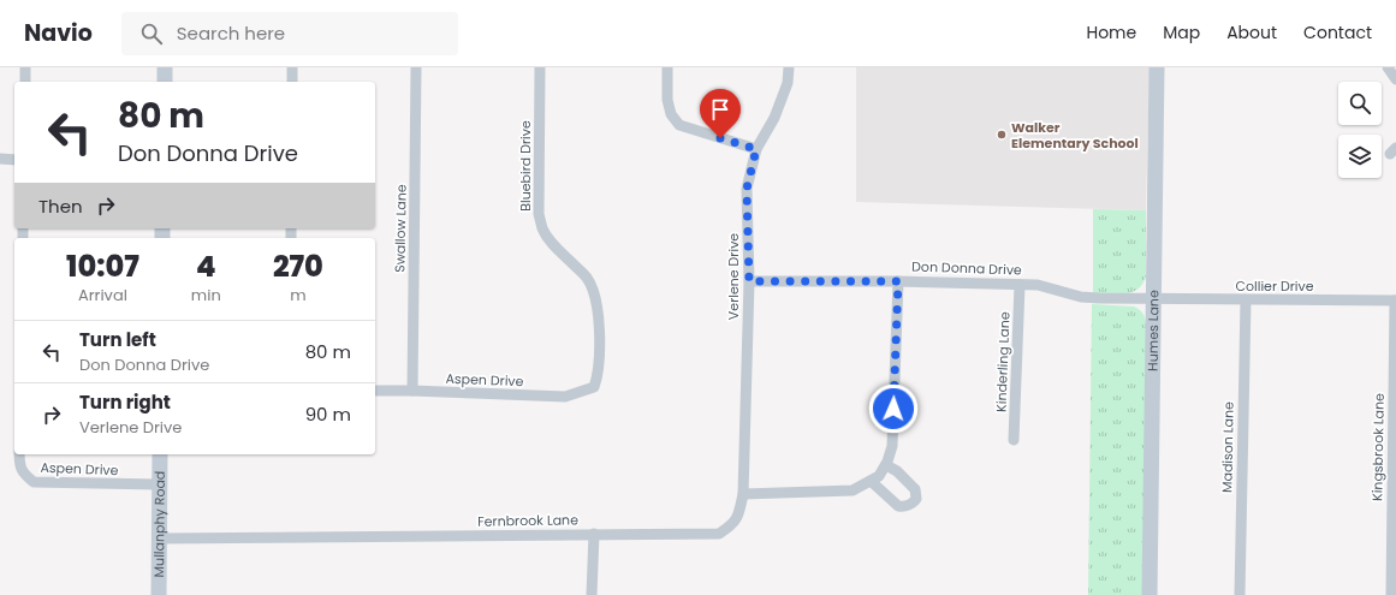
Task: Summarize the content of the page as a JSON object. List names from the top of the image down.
{
  "streets": {
    "street": [
      "Bluebird Drive",
      "Swallow Lane",
      "Don Donna Drive",
      "Verlene Drive",
      "Collier Drive",
      "Humes Lane",
      "Kinderling Lane",
      "Aspen Drive",
      "Madison Lane",
      "Kingsbrook Lane",
      "Fernbrook Lane",
      "Mullanphy Road"
    ]
  },
  "crossings": [
    ["Bluebird Drive", "Aspen Drive"],
    ["Swallow Lane", "Aspen Drive"],
    ["Don Donna Drive", "Verlene Drive"],
    ["Don Donna Drive", "Collier Drive"],
    ["Don Donna Drive", "Humes Lane"],
    ["Don Donna Drive", "Kinderling Lane"],
    ["Verlene Drive", "Fernbrook Lane"],
    ["Collier Drive", "Humes Lane"],
    ["Collier Drive", "Madison Lane"],
    ["Collier Drive", "Kingsbrook Lane"],
    ["Aspen Drive", "Mullanphy Road"],
    ["Fernbrook Lane", "Mullanphy Road"]
  ],
  "places": ["Walker Elementary School"],
  "page": {
    "header": "Navio",
    "search": "Search here",
    "nav": [
      "Home",
      "Map",
      "About",
      "Contact"
    ],
    "turn": ["80 m", "Don Donna Drive"],
    "then": "Then",
    "eta": [
      "10:07",
      "Arrival",
      "4",
      "min",
      "270",
      "m"
    ],
    "list": [
      {
        "name": "Turn left",
        "note": "Don Donna Drive",
        "value": "80 m"
      },
      {
        "name": "Turn right",
        "note": "Verlene Drive",
        "value": "90 m"
      }
    ]
  }
}
